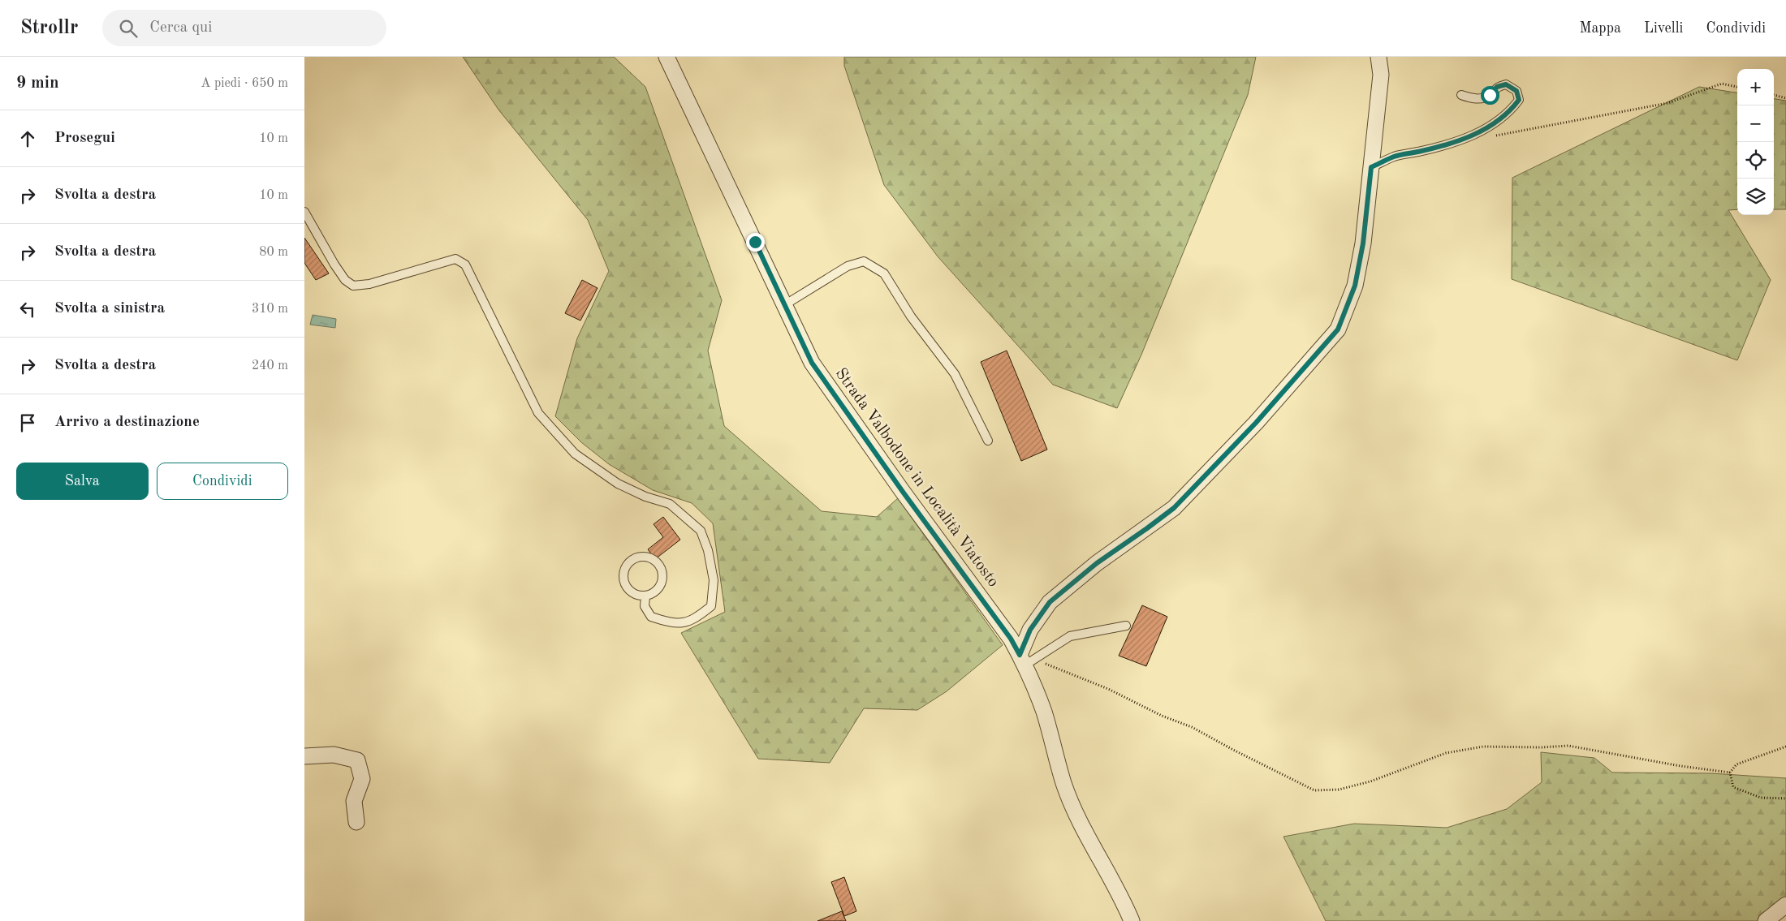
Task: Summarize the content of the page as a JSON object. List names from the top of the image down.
{
  "streets": {
    "street": ["Strada Valbodone in Località Viatosto"]
  },
  "page": {
    "header": "Strollr",
    "search": "Cerca qui",
    "nav": ["Mappa", "Livelli", "Condividi"],
    "heading": ["9 min", "A piedi · 650 m"],
    "map_buttons": ["+", "−"],
    "list": [
      ["Prosegui", "10 m"],
      ["Svolta a destra", "10 m"],
      ["Svolta a destra", "80 m"],
      ["Svolta a sinistra", "310 m"],
      ["Svolta a destra", "240 m"],
      "Arrivo a destinazione"
    ],
    "buttons": ["Salva", "Condividi"]
  }
}
